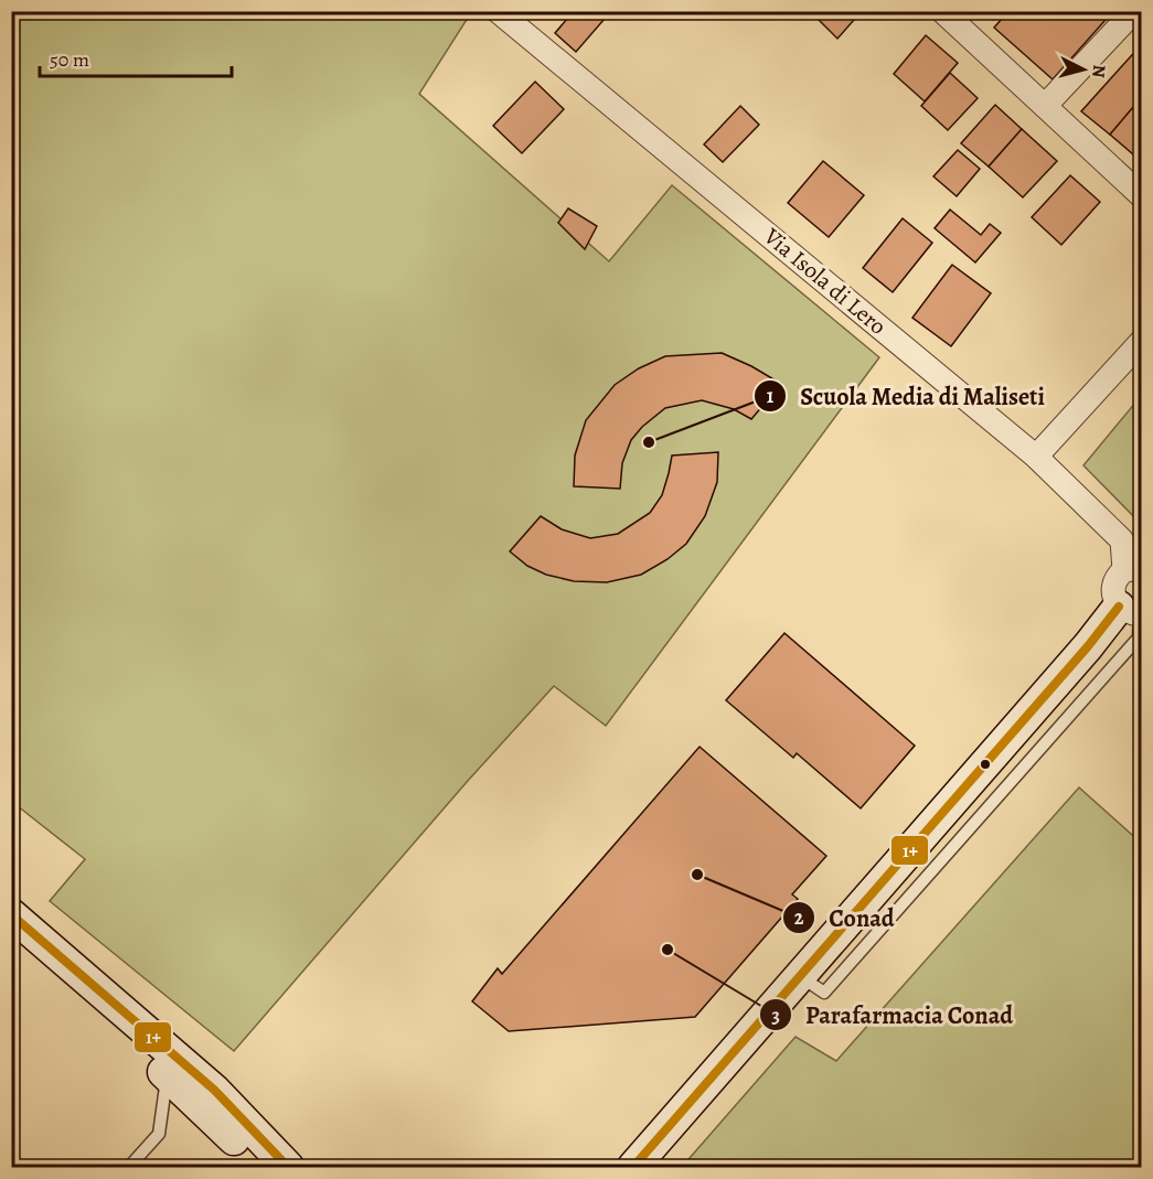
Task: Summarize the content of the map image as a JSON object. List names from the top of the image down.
{
  "streets": {
    "street": ["Via Isola di Lero"]
  },
  "places": ["Scuola Media di Maliseti", "Conad", "Parafarmacia Conad"],
  "lines": ["transit line 1+"],
  "scale_bar": "50 m",
  "north": "right"
}
